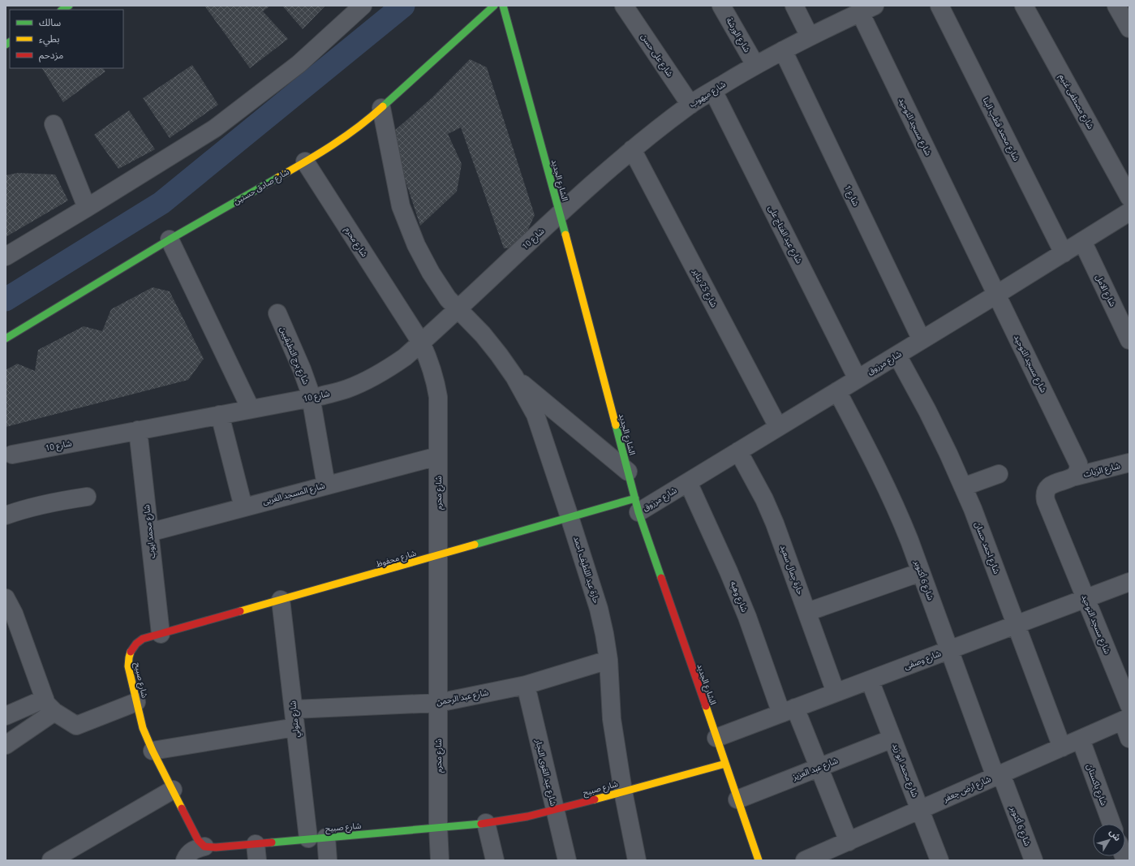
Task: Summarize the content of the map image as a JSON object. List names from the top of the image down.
{
  "streets": {
    "street": [
      "شارع الورشة",
      "شارع على حسن",
      "شارع ميهوب",
      "شارع مصطفى غنيم",
      "شارع مسجد التوحيد",
      "شارع محمد قطب البنا",
      "الشارع الجديد",
      "شارع صادق حسنين",
      "شارع 1",
      "شارع عبد الفتاح على",
      "شارع 10",
      "شارع محرم",
      "شارع 25 يناير",
      "شارع الامل",
      "شارع برج التطبقيين",
      "شارع مرزوق",
      "شارع الزيات",
      "شارع المسجد الغربى",
      "شارع محمد ايوب",
      "شارع احمد حسان",
      "شارع محفوظ",
      "حارة عبد اللطيف احمد",
      "حارة جمال سعيد",
      "شارع 6 أكتوبر",
      "شارع وهبه",
      "شارع وصفى",
      "شارع صبيح",
      "شارع عبد الرحمن",
      "شارع متولي",
      "شارع عبد العزيز",
      "شارع محمد ابو زيد",
      "شارع عبد القوى النجار",
      "شارع باكستان",
      "شارع ارض جعفر"
    ]
  },
  "crossings": [
    ["شارع الورشة", "شارع ميهوب"],
    ["شارع على حسن", "شارع ميهوب"],
    ["شارع ميهوب", "شارع مسجد التوحيد"],
    ["شارع ميهوب", "الشارع الجديد"],
    ["شارع ميهوب", "شارع 1"],
    ["شارع ميهوب", "شارع عبد الفتاح على"],
    ["شارع ميهوب", "شارع 10"],
    ["شارع ميهوب", "شارع 25 يناير"],
    ["شارع مسجد التوحيد", "شارع مرزوق"],
    ["شارع مسجد التوحيد", "شارع الزيات"],
    ["شارع مسجد التوحيد", "شارع وصفى"],
    ["شارع مسجد التوحيد", "شارع ارض جعفر"],
    ["شارع محمد قطب البنا", "شارع مرزوق"],
    ["الشارع الجديد", "شارع 10"],
    ["الشارع الجديد", "شارع مرزوق"],
    ["الشارع الجديد", "شارع محفوظ"],
    ["الشارع الجديد", "شارع وصفى"],
    ["الشارع الجديد", "شارع صبيح"],
    ["الشارع الجديد", "شارع عبد العزيز"],
    ["شارع صادق حسنين", "شارع محرم"],
    ["شارع صادق حسنين", "حارة عبد اللطيف احمد"],
    ["شارع 1", "شارع مرزوق"],
    ["شارع عبد الفتاح على", "شارع مرزوق"],
    ["شارع 10", "شارع محرم"],
    ["شارع 10", "شارع برج التطبقيين"],
    ["شارع 10", "شارع محمد ايوب"],
    ["شارع 10", "حارة عبد اللطيف احمد"],
    ["شارع محرم", "شارع المسجد الغربى"],
    ["شارع محرم", "شارع محفوظ"],
    ["شارع محرم", "شارع صبيح"],
    ["شارع محرم", "شارع عبد الرحمن"],
    ["شارع 25 يناير", "شارع مرزوق"],
    ["شارع الامل", "شارع مرزوق"],
    ["شارع برج التطبقيين", "شارع المسجد الغربى"],
    ["شارع مرزوق", "شارع احمد حسان"],
    ["شارع مرزوق", "شارع محفوظ"],
    ["شارع مرزوق", "حارة جمال سعيد"],
    ["شارع مرزوق", "شارع 6 أكتوبر"],
    ["شارع مرزوق", "شارع وهبه"],
    ["شارع المسجد الغربى", "شارع محمد ايوب"],
    ["شارع محمد ايوب", "شارع محفوظ"],
    ["شارع محمد ايوب", "شارع صبيح"],
    ["شارع احمد حسان", "شارع وصفى"],
    ["شارع احمد حسان", "شارع ارض جعفر"],
    ["شارع محفوظ", "حارة عبد اللطيف احمد"],
    ["شارع محفوظ", "شارع صبيح"],
    ["شارع محفوظ", "شارع متولي"],
    ["حارة عبد اللطيف احمد", "شارع صبيح"],
    ["حارة عبد اللطيف احمد", "شارع عبد الرحمن"],
    ["حارة جمال سعيد", "شارع وصفى"],
    ["شارع 6 أكتوبر", "شارع وصفى"],
    ["شارع 6 أكتوبر", "شارع ارض جعفر"],
    ["شارع وهبه", "شارع وصفى"],
    ["شارع وهبه", "شارع عبد العزيز"],
    ["شارع وهبه", "شارع ارض جعفر"],
    ["شارع وصفى", "شارع محمد ابو زيد"],
    ["شارع صبيح", "شارع متولي"],
    ["شارع صبيح", "شارع عبد القوى النجار"],
    ["شارع عبد الرحمن", "شارع متولي"],
    ["شارع عبد الرحمن", "شارع عبد القوى النجار"],
    ["شارع عبد العزيز", "شارع محمد ابو زيد"],
    ["شارع محمد ابو زيد", "شارع ارض جعفر"],
    ["شارع باكستان", "شارع ارض جعفر"]
  ],
  "legend": ["سالك", "بطيء", "مزدحم"],
  "north": "top right"
}
